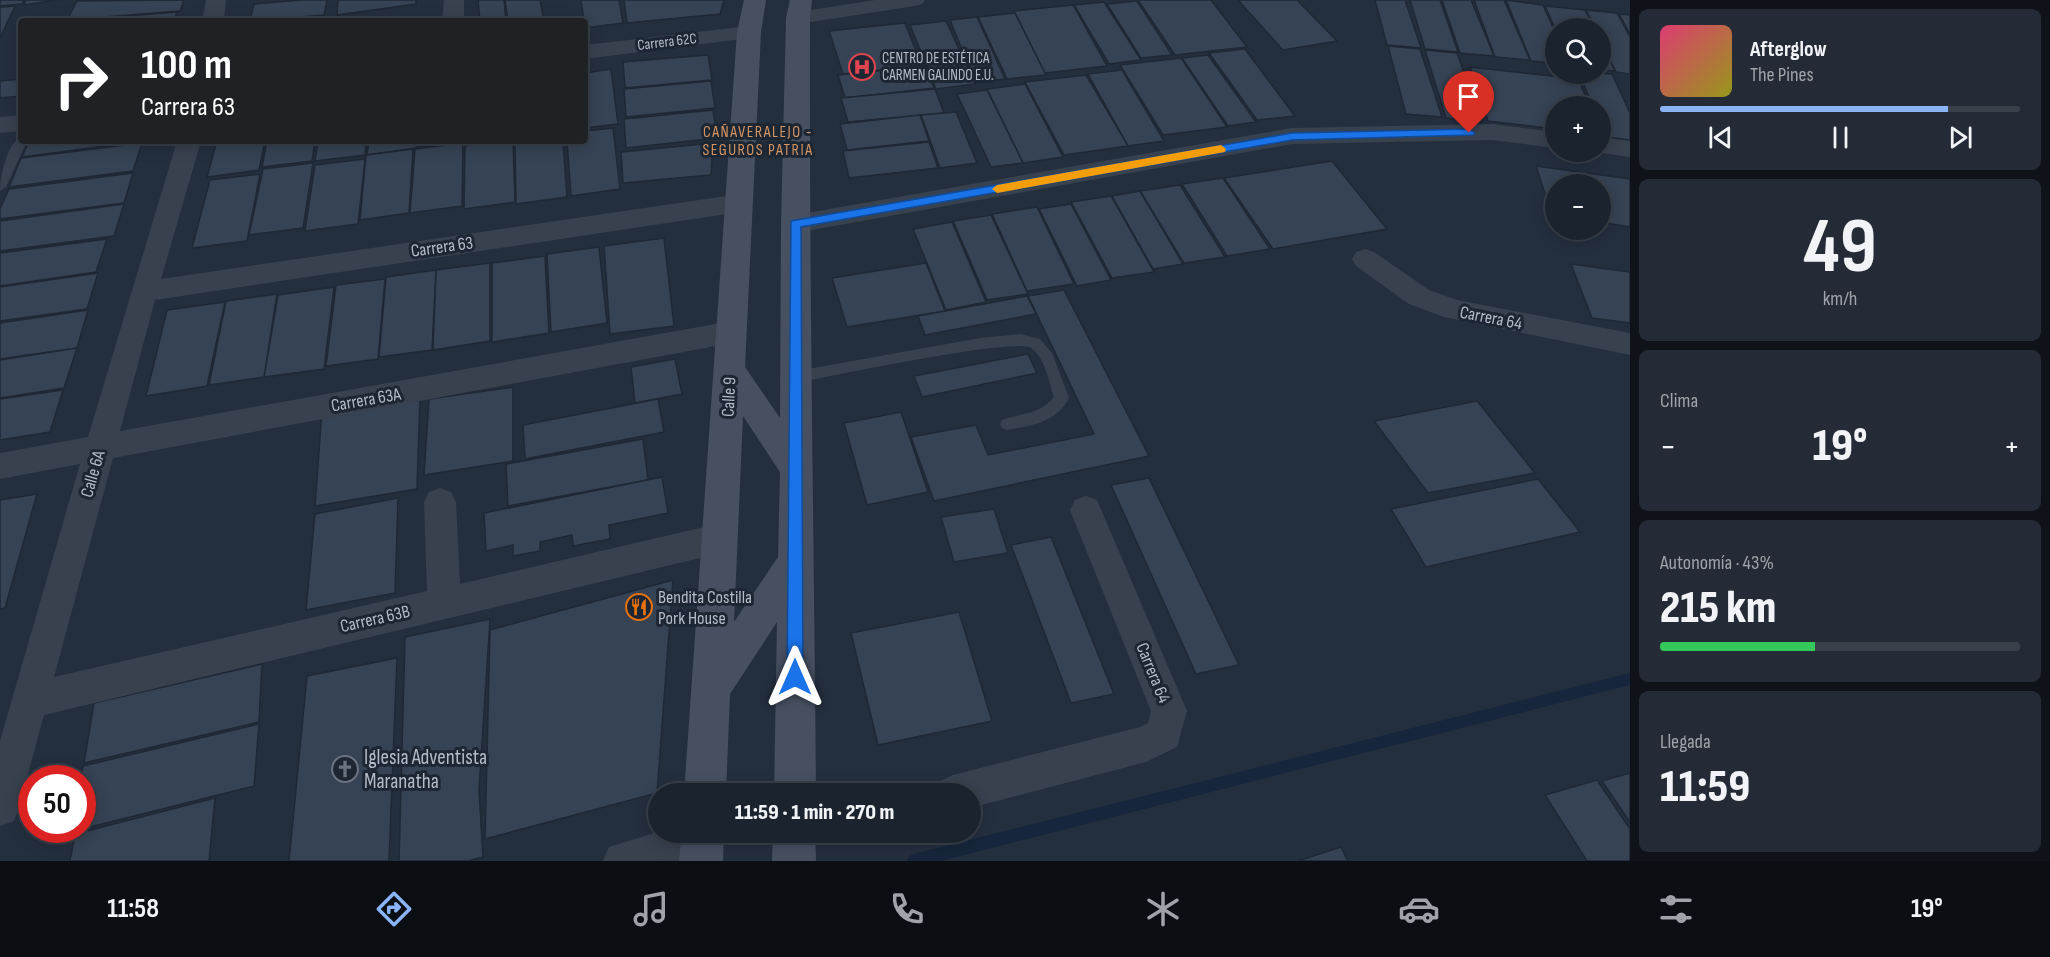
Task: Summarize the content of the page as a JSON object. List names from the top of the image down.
{
  "streets": {
    "main road": ["Calle 9"],
    "street": [
      "Carrera 62C",
      "Carrera 63",
      "Carrera 64",
      "Carrera 63A",
      "Calle 6A",
      "Carrera 63B"
    ]
  },
  "crossings": [
    ["Carrera 62C", "Calle 9"],
    ["Carrera 63", "Calle 9"],
    ["Carrera 63", "Calle 6A"],
    ["Calle 9", "Carrera 63A"],
    ["Calle 9", "Carrera 63B"],
    ["Carrera 63A", "Calle 6A"],
    ["Calle 6A", "Carrera 63B"]
  ],
  "districts": ["CAÑAVERALEJO - SEGUROS PATRIA"],
  "places": {
    "hospital": ["CENTRO DE ESTÉTICA CARMEN GALINDO E.U."],
    "restaurant": ["Bendita Costilla Pork House"],
    "church": ["Iglesia Adventista Maranatha"]
  },
  "page": {
    "map_buttons": ["+", "−"],
    "turn": ["100 m", "Carrera 63"],
    "song": ["Afterglow", "The Pines"],
    "tile": [
      ["49", "km/h"],
      "Clima",
      ["Autonomía · 43%", "215 km"],
      ["Llegada", "11:59"]
    ],
    "heat": ["−", "19°", "+"],
    "limit": "50",
    "trip": "11:59 · 1 min · 270 m",
    "tabs": ["11:58", "19°"]
  }
}
